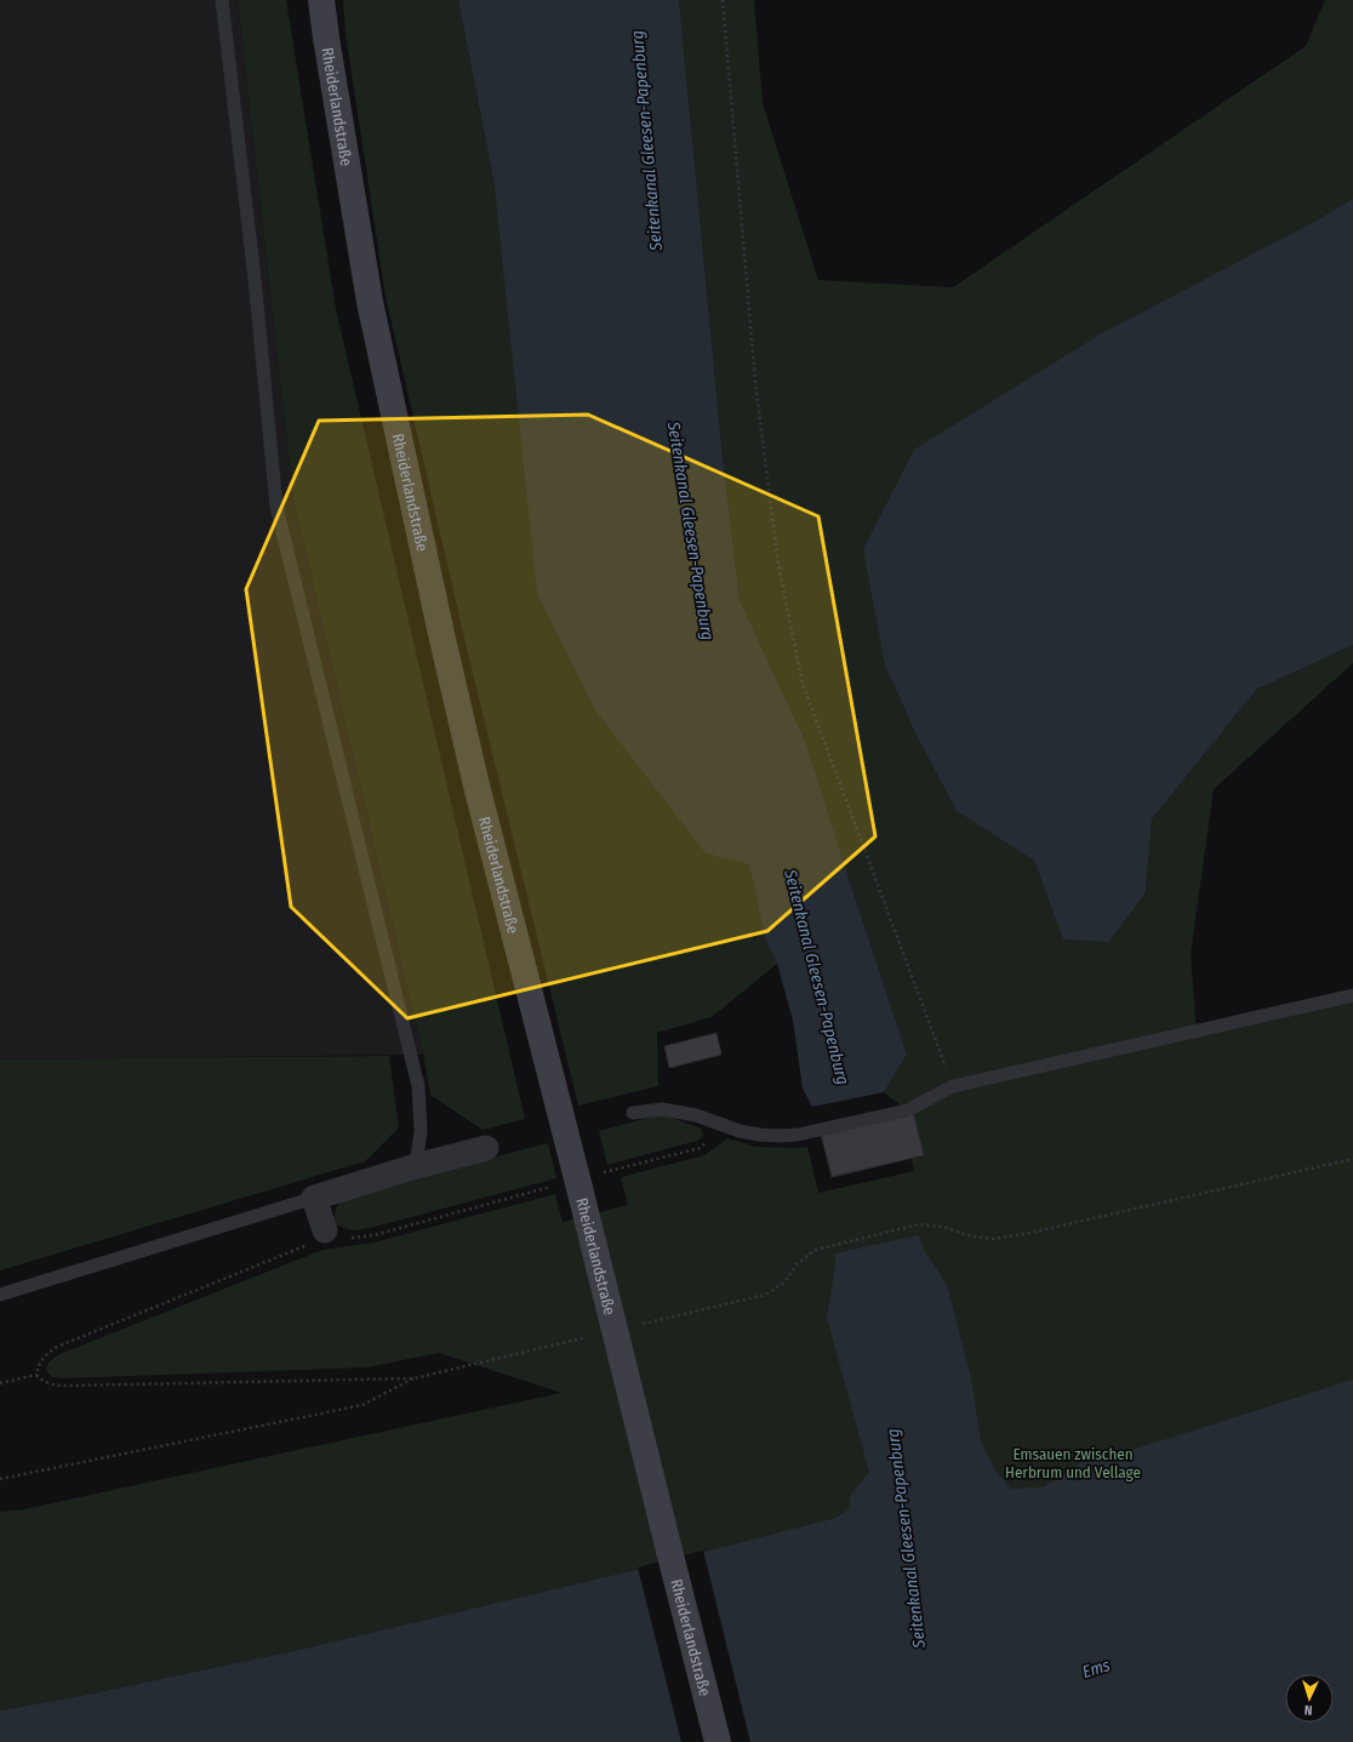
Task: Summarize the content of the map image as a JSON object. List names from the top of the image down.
{
  "streets": {
    "main road": ["Rheiderlandstraße"]
  },
  "water": ["Seitenkanal Gleesen-Papenburg", "Ems"],
  "parks": ["Emsauen zwischen Herbrum und Vellage"],
  "north": "bottom"
}
